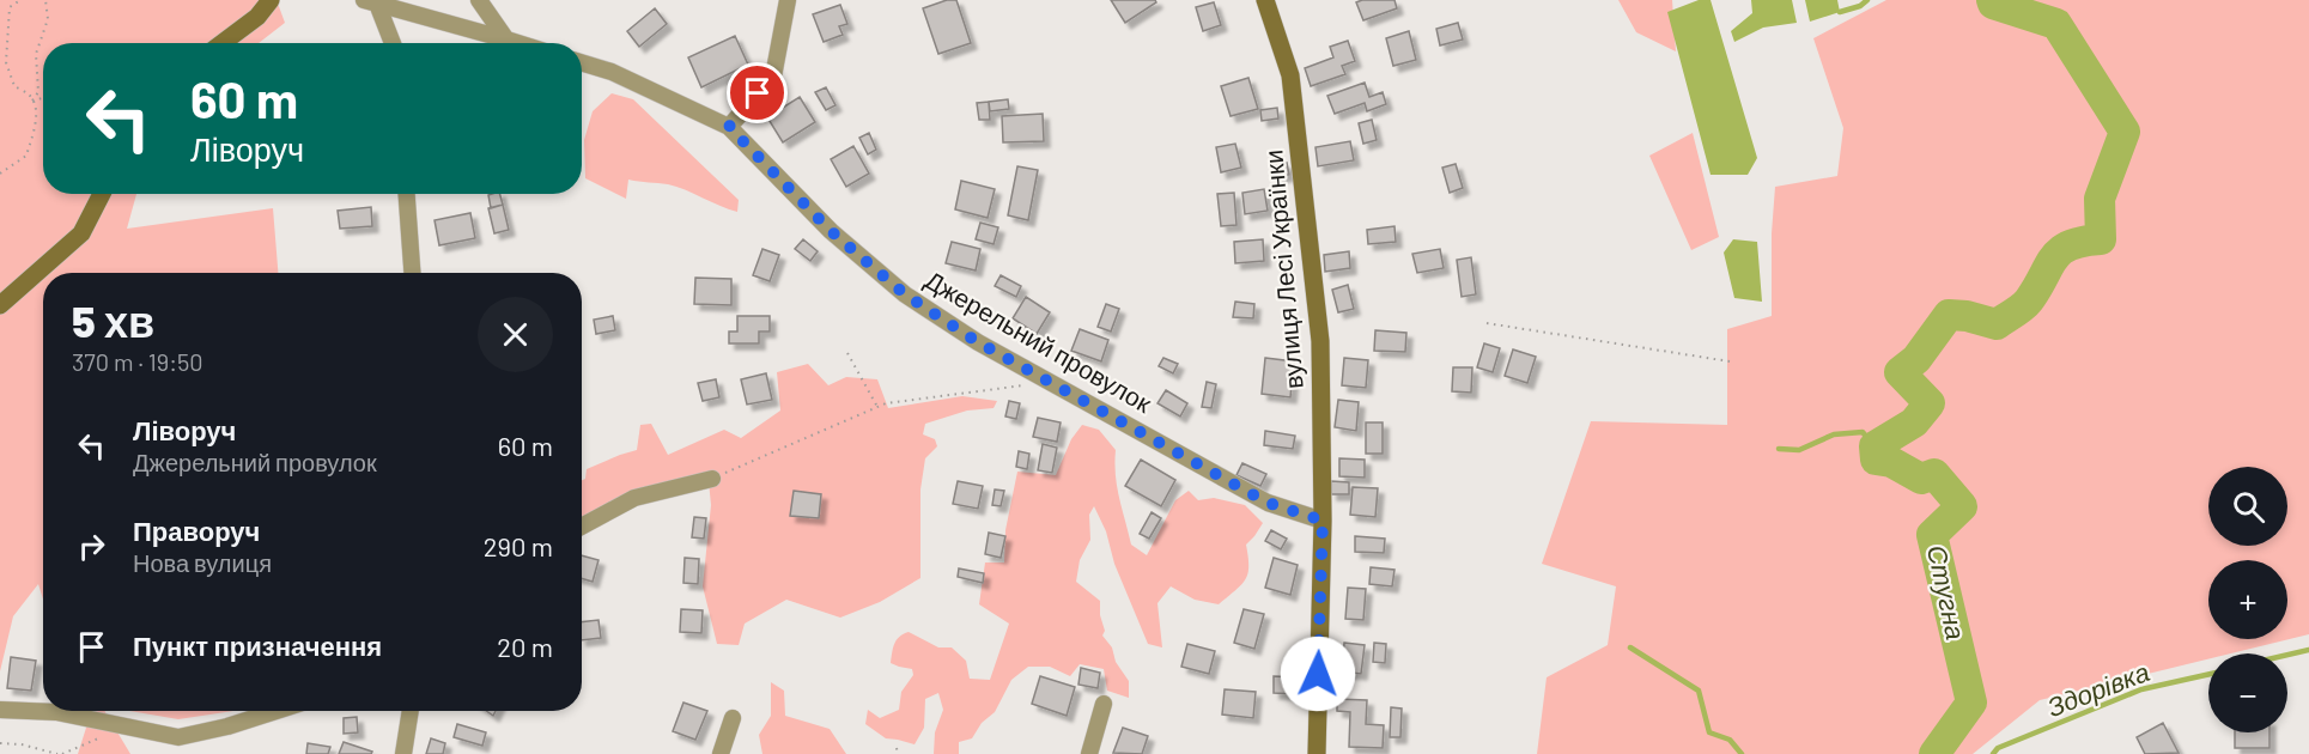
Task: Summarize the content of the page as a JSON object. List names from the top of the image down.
{
  "streets": {
    "street": ["вулиця Лесі Українки", "Джерельний провулок"]
  },
  "crossings": [
    ["вулиця Лесі Українки", "Джерельний провулок"]
  ],
  "water": ["Стугна", "Здорівка"],
  "page": {
    "turn": ["60 m", "Ліворуч"],
    "heading": ["5 хв", "370 m · 19:50"],
    "list": [
      {
        "name": "Ліворуч",
        "note": "Джерельний провулок",
        "value": "60 m"
      },
      {
        "name": "Праворуч",
        "note": "Нова вулиця",
        "value": "290 m"
      },
      {
        "name": "Пункт призначення",
        "value": "20 m"
      }
    ],
    "map_buttons": ["+", "−"]
  }
}
